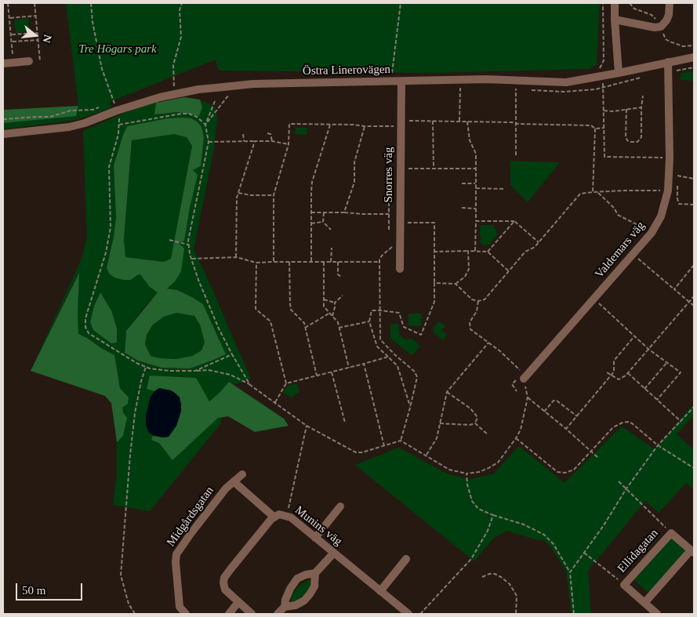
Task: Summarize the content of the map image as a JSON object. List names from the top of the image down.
{
  "streets": {
    "street": [
      "Östra Linerovägen",
      "Snorres väg",
      "Valdemars väg",
      "Midgårdsgatan",
      "Munins väg",
      "Ellidagatan"
    ]
  },
  "crossings": [
    ["Östra Linerovägen", "Snorres väg"],
    ["Östra Linerovägen", "Valdemars väg"]
  ],
  "parks": ["Tre Högars park"],
  "scale_bar": "50 m",
  "north": "right"
}
